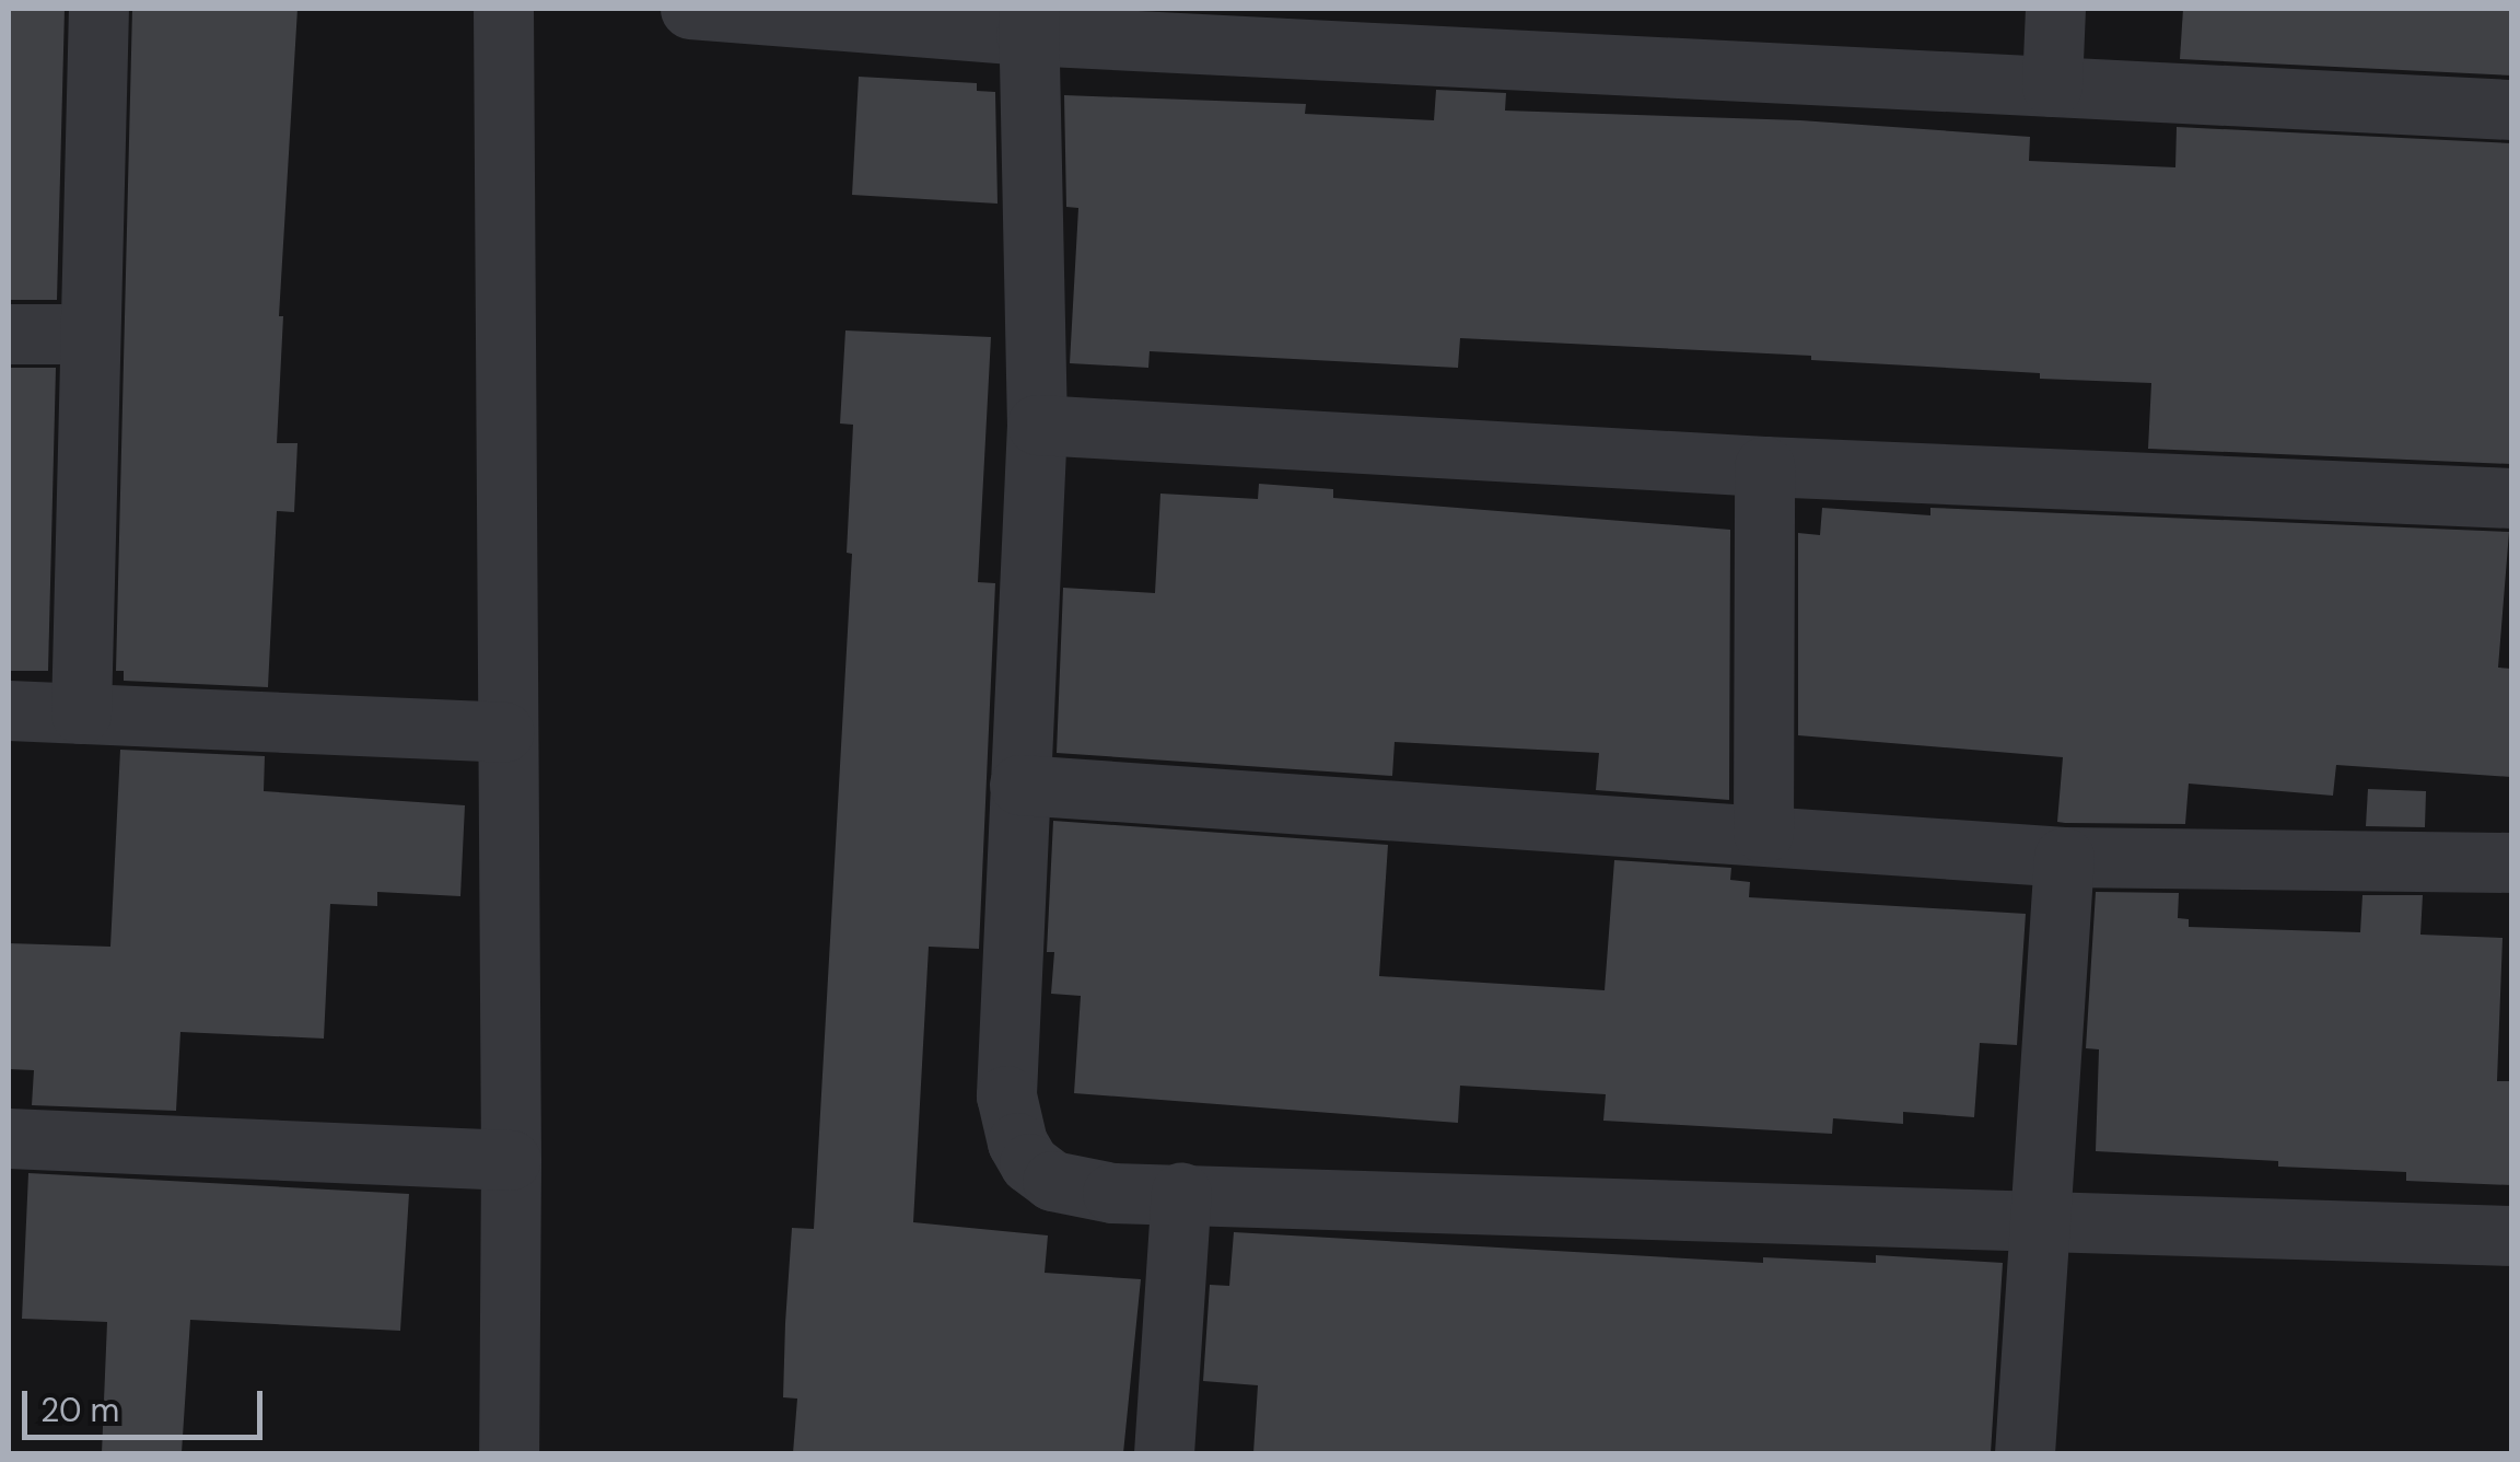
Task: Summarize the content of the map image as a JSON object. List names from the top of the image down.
{
  "scale_bar": "20 m"
}
